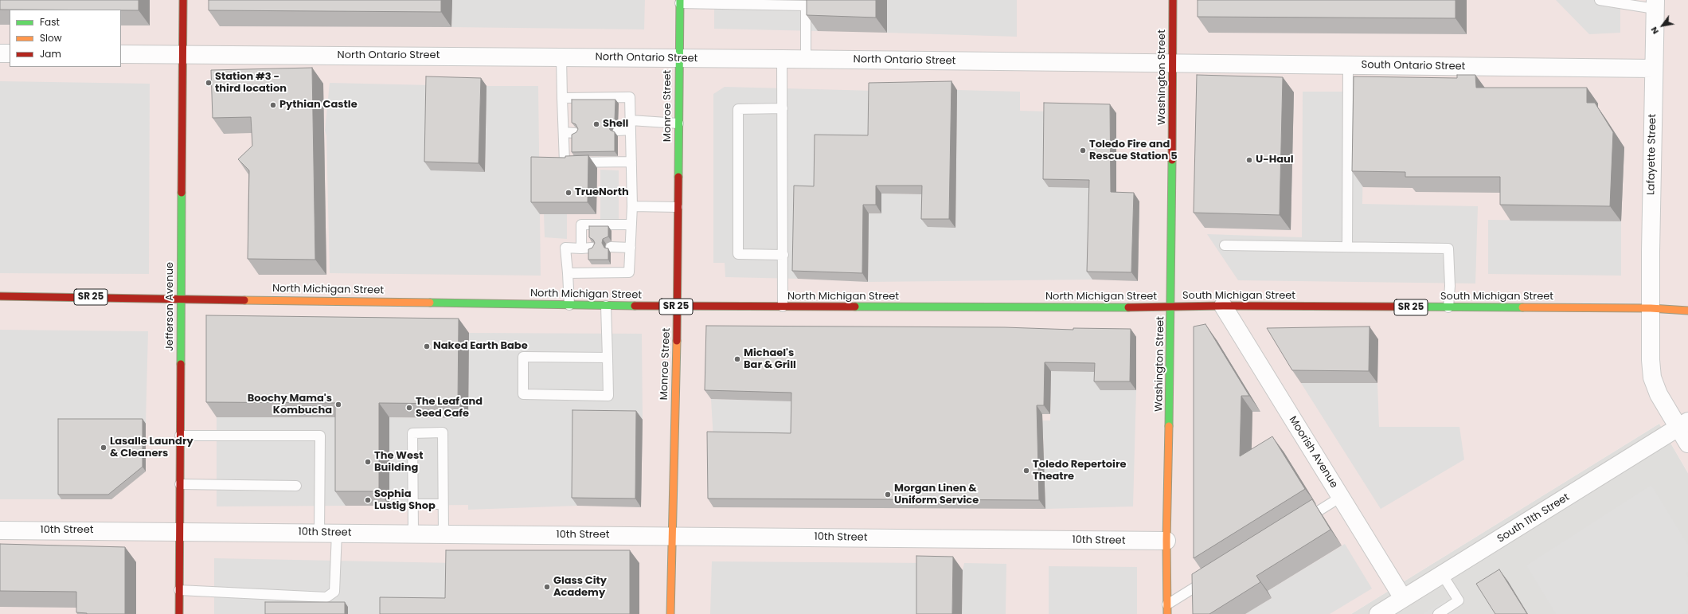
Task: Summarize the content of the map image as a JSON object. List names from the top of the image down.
{
  "streets": {
    "main road": [
      "Washington Street",
      "Monroe Street",
      "North Michigan Street",
      "South Michigan Street",
      "SR 25",
      "Jefferson Avenue"
    ],
    "street": [
      "North Ontario Street",
      "South Ontario Street",
      "Lafayette Street",
      "Moorish Avenue",
      "South 11th Street",
      "10th Street"
    ]
  },
  "crossings": [
    ["North Ontario Street", "South Ontario Street"],
    ["North Ontario Street", "Washington Street"],
    ["North Ontario Street", "Monroe Street"],
    ["North Ontario Street", "Jefferson Avenue"],
    ["South Ontario Street", "Washington Street"],
    ["South Ontario Street", "Lafayette Street"],
    ["Washington Street", "North Michigan Street"],
    ["Washington Street", "South Michigan Street"],
    ["Washington Street", "10th Street"],
    ["Monroe Street", "North Michigan Street"],
    ["Monroe Street", "10th Street"],
    ["Lafayette Street", "South Michigan Street"],
    ["Lafayette Street", "SR 25"],
    ["Lafayette Street", "South 11th Street"],
    ["North Michigan Street", "South Michigan Street"],
    ["North Michigan Street", "Jefferson Avenue"],
    ["South Michigan Street", "SR 25"],
    ["South Michigan Street", "Moorish Avenue"],
    ["Jefferson Avenue", "10th Street"],
    ["Moorish Avenue", "South 11th Street"]
  ],
  "places": [
    "Station #3 - third location",
    "Pythian Castle",
    "Shell",
    "Toledo Fire and Rescue Station 5",
    "U-Haul",
    "TrueNorth",
    "Naked Earth Babe",
    "Michael's Bar & Grill",
    "Boochy Mama's Kombucha",
    "The Leaf and Seed Cafe",
    "Lasalle Laundry & Cleaners",
    "The West Building",
    "Toledo Repertoire Theatre",
    "Morgan Linen & Uniform Service",
    "Sophia Lustig Shop",
    "Glass City Academy"
  ],
  "legend": ["Fast", "Slow", "Jam"],
  "north": "bottom left"
}
